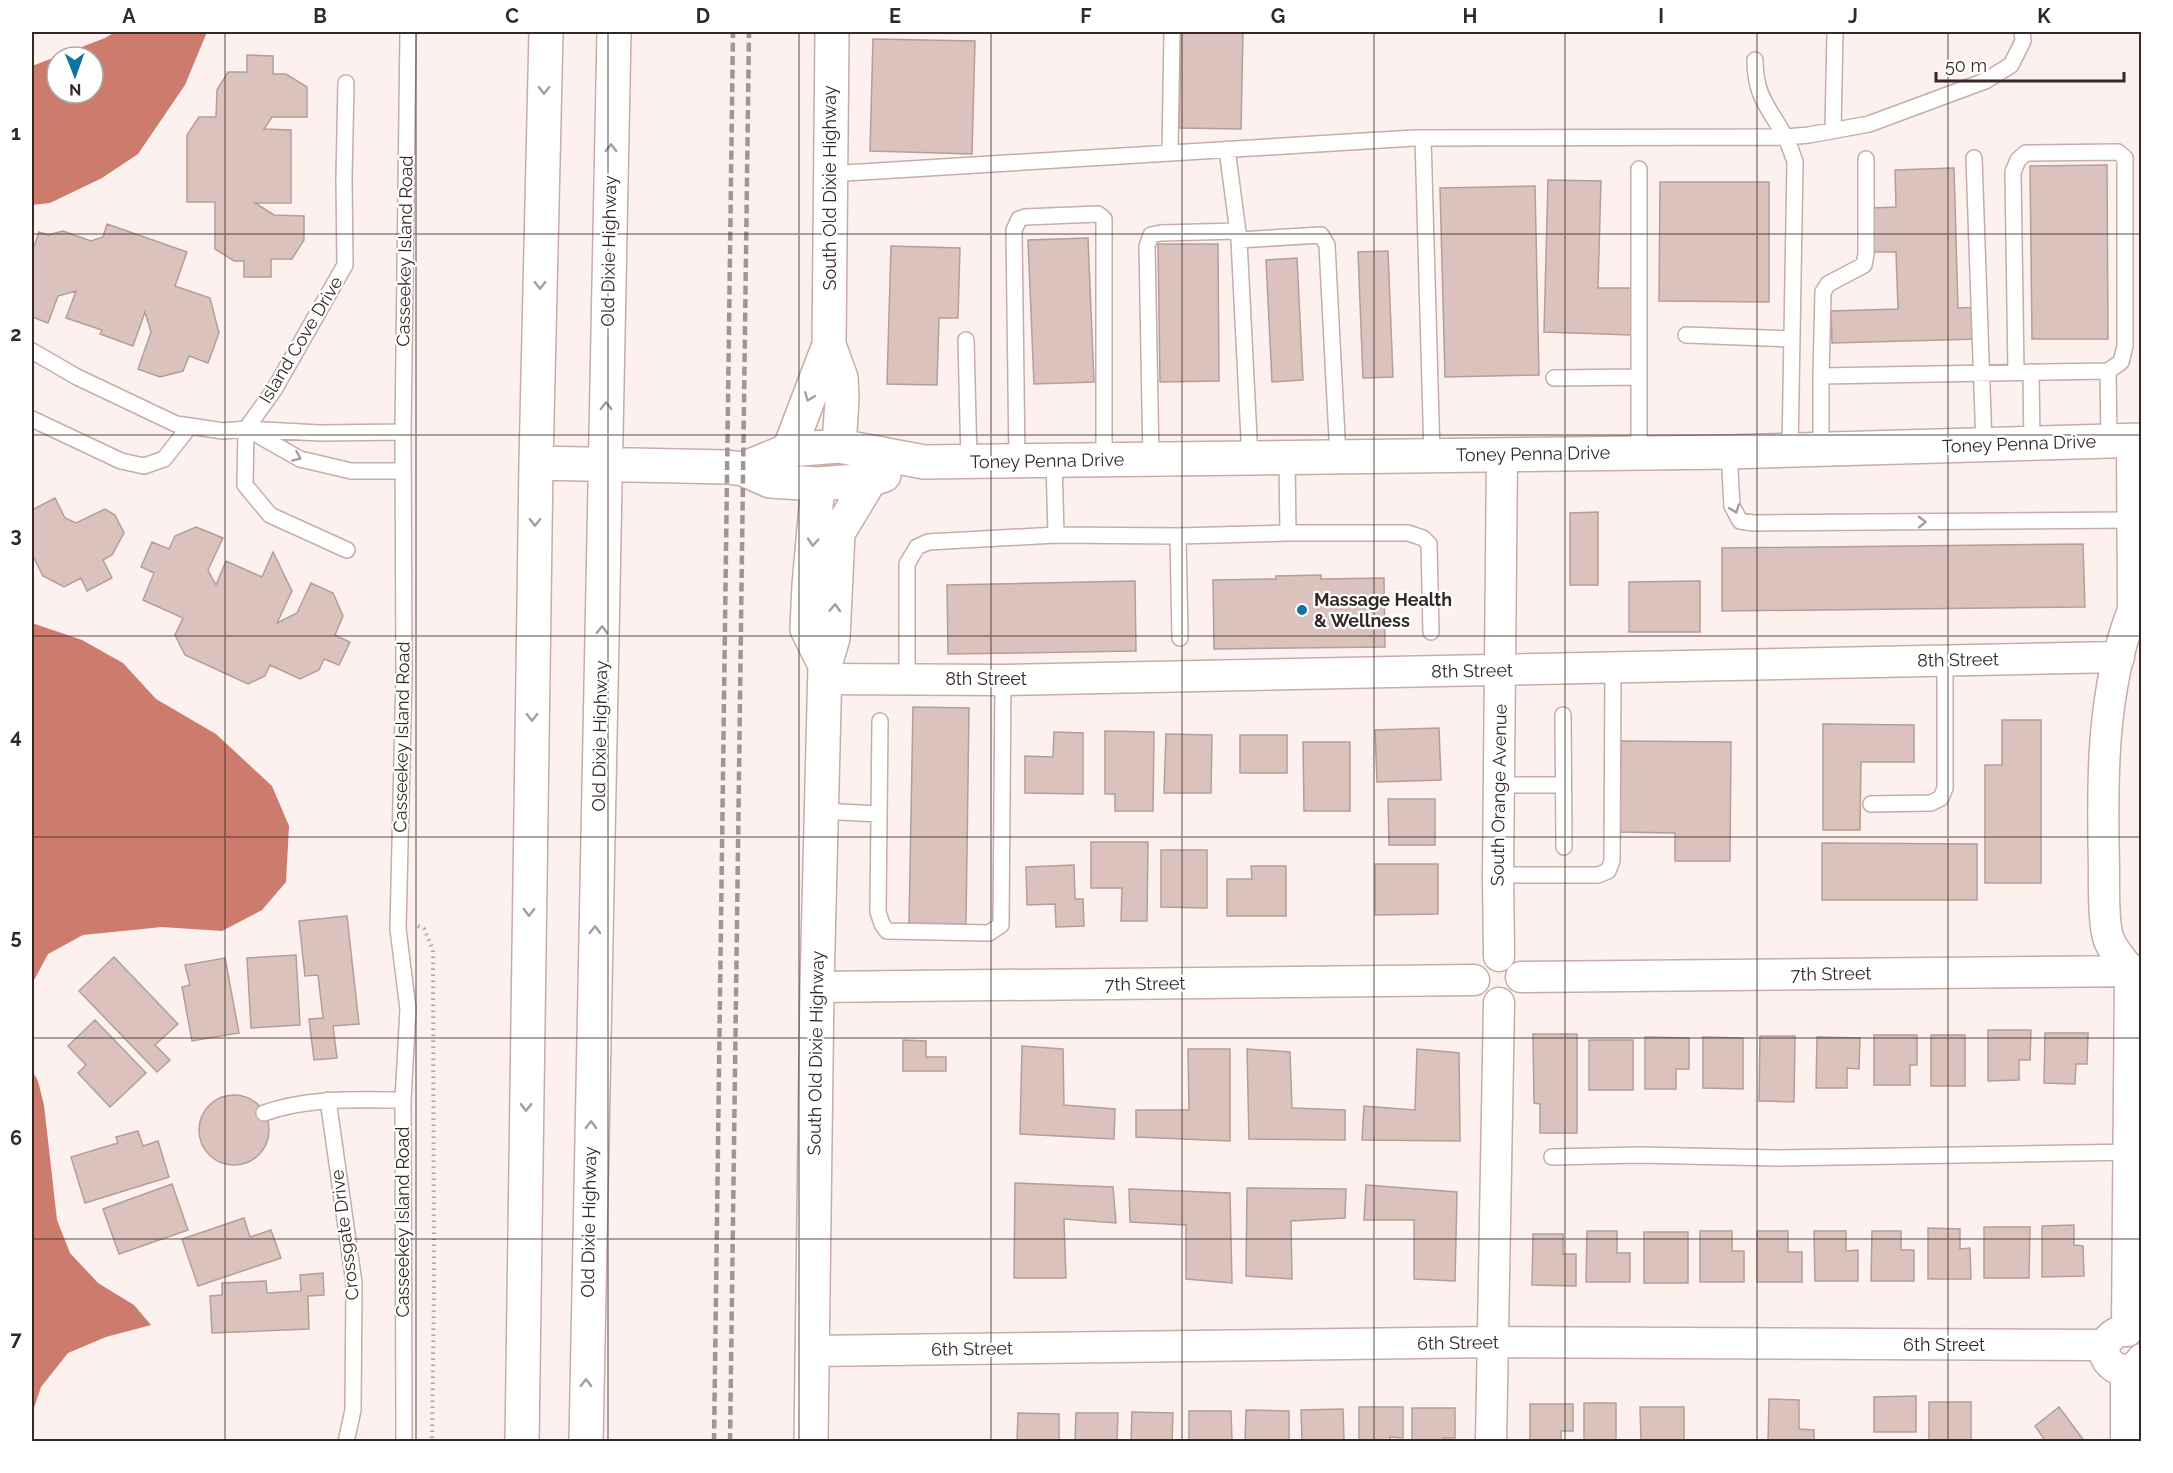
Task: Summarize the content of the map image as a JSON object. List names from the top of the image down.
{
  "streets": {
    "street": [
      "South Old Dixie Highway",
      "Old Dixie Highway",
      "Toney Penna Drive",
      "8th Street",
      "South Orange Avenue",
      "7th Street",
      "6th Street"
    ],
    "lane": ["Casseekey Island Road", "Island Cove Drive", "Crossgate Drive"]
  },
  "crossings": [
    ["South Old Dixie Highway", "Toney Penna Drive"],
    ["South Old Dixie Highway", "8th Street"],
    ["South Old Dixie Highway", "7th Street"],
    ["South Old Dixie Highway", "6th Street"],
    ["Old Dixie Highway", "Toney Penna Drive"],
    ["Toney Penna Drive", "South Orange Avenue"],
    ["8th Street", "South Orange Avenue"],
    ["South Orange Avenue", "7th Street"]
  ],
  "places": ["Massage Health & Wellness"],
  "scale_bar": "50 m",
  "north": "bottom",
  "grid": {
    "columns": [
      "A",
      "B",
      "C",
      "D",
      "E",
      "F",
      "G",
      "H",
      "I",
      "J",
      "K"
    ],
    "rows": [
      "1",
      "2",
      "3",
      "4",
      "5",
      "6",
      "7"
    ]
  }
}
